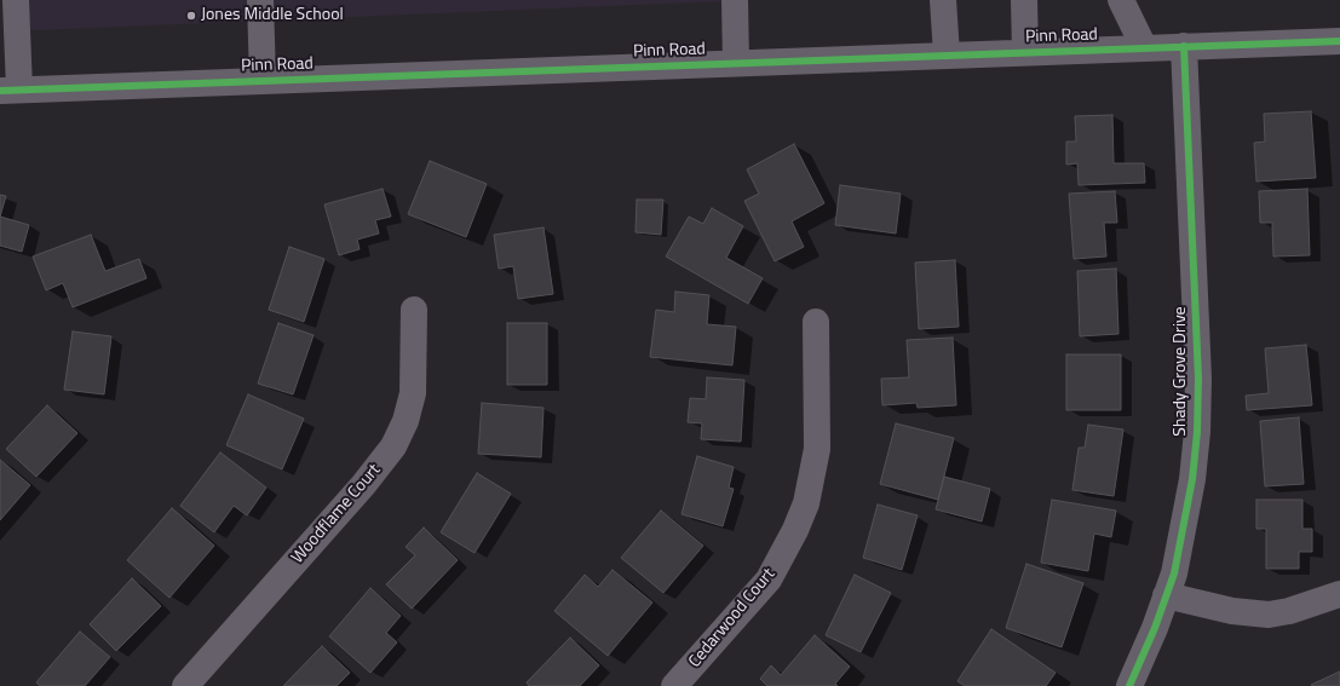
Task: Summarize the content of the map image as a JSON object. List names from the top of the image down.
{
  "streets": {
    "street": [
      "Pinn Road",
      "Shady Grove Drive",
      "Woodflame Court",
      "Cedarwood Court"
    ]
  },
  "crossings": [
    ["Pinn Road", "Shady Grove Drive"]
  ],
  "places": ["Jones Middle School"]
}
